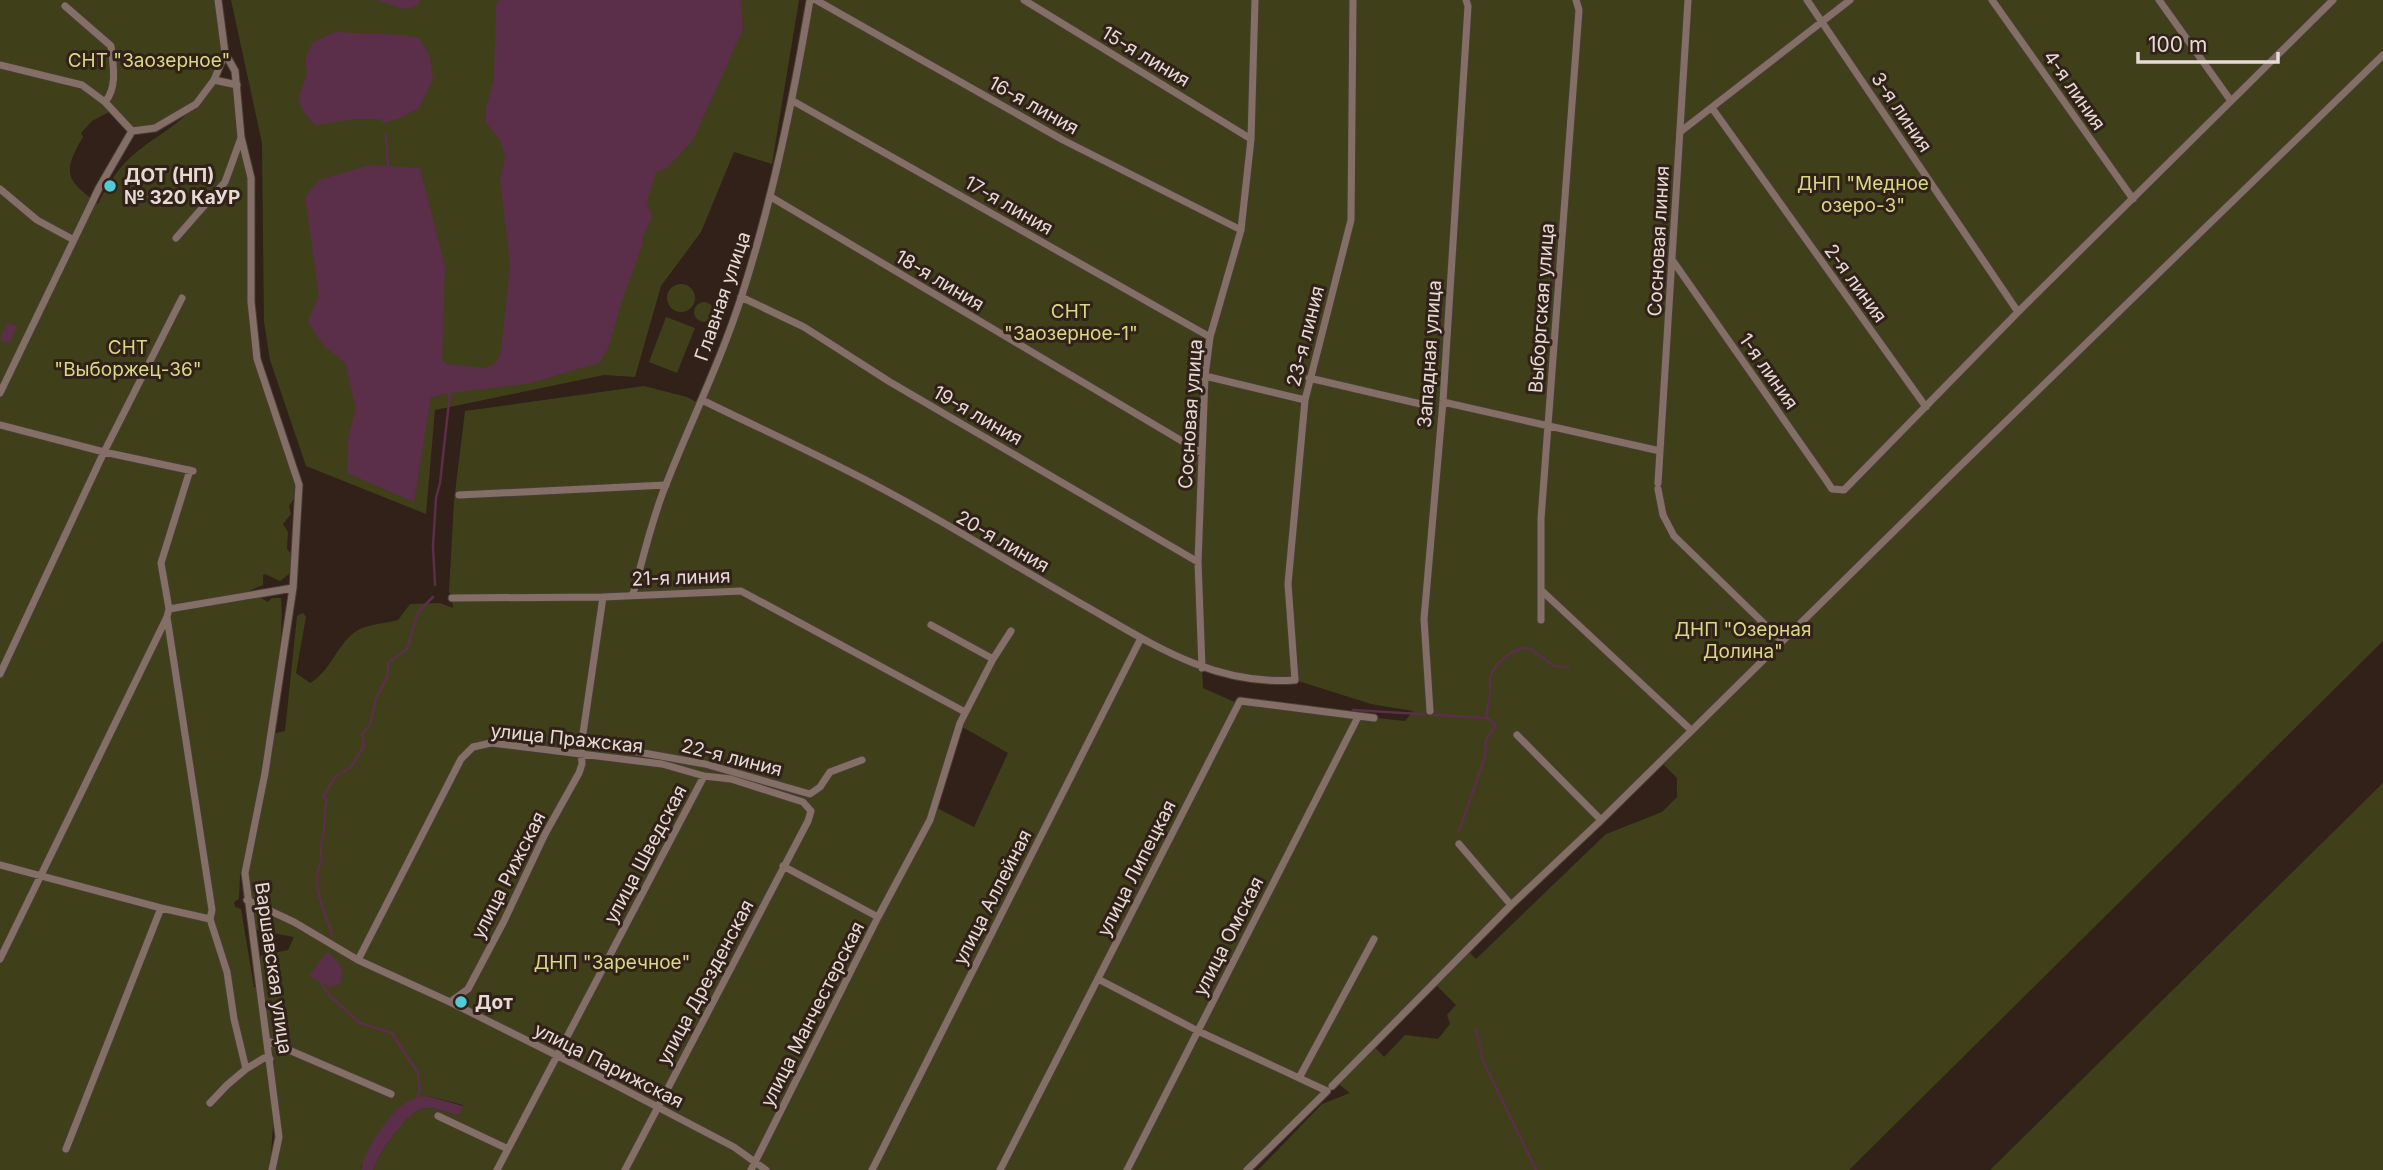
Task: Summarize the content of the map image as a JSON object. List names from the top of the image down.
{
  "streets": {
    "street": [
      "15-я линия",
      "4-я линия",
      "16-я линия",
      "3-я линия",
      "17-я линия",
      "Сосновая линия",
      "18-я линия",
      "2-я линия",
      "Главная улица",
      "Выборгская улица",
      "23-я линия",
      "Западная улица",
      "1-я линия",
      "Сосновая улица",
      "19-я линия",
      "20-я линия",
      "21-я линия",
      "улица Пражская",
      "22-я линия",
      "улица Шведская",
      "улица Липецкая",
      "улица Рижская",
      "улица Аллейная",
      "улица Омская",
      "Варшавская улица",
      "улица Дрезденская",
      "улица Манчестерская",
      "улица Парижская"
    ]
  },
  "crossings": [
    ["15-я линия", "Сосновая улица"],
    ["16-я линия", "Сосновая улица"],
    ["17-я линия", "Главная улица"],
    ["17-я линия", "Сосновая улица"],
    ["Сосновая линия", "1-я линия"],
    ["18-я линия", "Главная улица"],
    ["18-я линия", "Сосновая улица"],
    ["2-я линия", "1-я линия"],
    ["Главная улица", "19-я линия"],
    ["Главная улица", "20-я линия"],
    ["Главная улица", "21-я линия"],
    ["23-я линия", "20-я линия"],
    ["Сосновая улица", "19-я линия"],
    ["Сосновая улица", "20-я линия"],
    ["20-я линия", "улица Аллейная"],
    ["21-я линия", "улица Рижская"],
    ["21-я линия", "улица Манчестерская"],
    ["улица Пражская", "улица Шведская"],
    ["улица Пражская", "улица Рижская"],
    ["улица Пражская", "улица Дрезденская"],
    ["улица Пражская", "улица Парижская"],
    ["22-я линия", "улица Рижская"],
    ["улица Шведская", "улица Парижская"],
    ["улица Липецкая", "улица Омская"],
    ["улица Рижская", "улица Парижская"],
    ["Варшавская улица", "улица Парижская"],
    ["улица Дрезденская", "улица Парижская"],
    ["улица Манчестерская", "улица Парижская"]
  ],
  "parks": [
    "СНТ \"Заозерное\"",
    "ДНП \"Медное озеро-3\"",
    "СНТ \"Заозерное-1\"",
    "СНТ \"Выборжец-36\"",
    "ДНП \"Озерная Долина\"",
    "ДНП \"Заречное\""
  ],
  "places": ["ДОТ (НП) № 320 КаУР", "Дот"],
  "scale_bar": "100 m"
}
